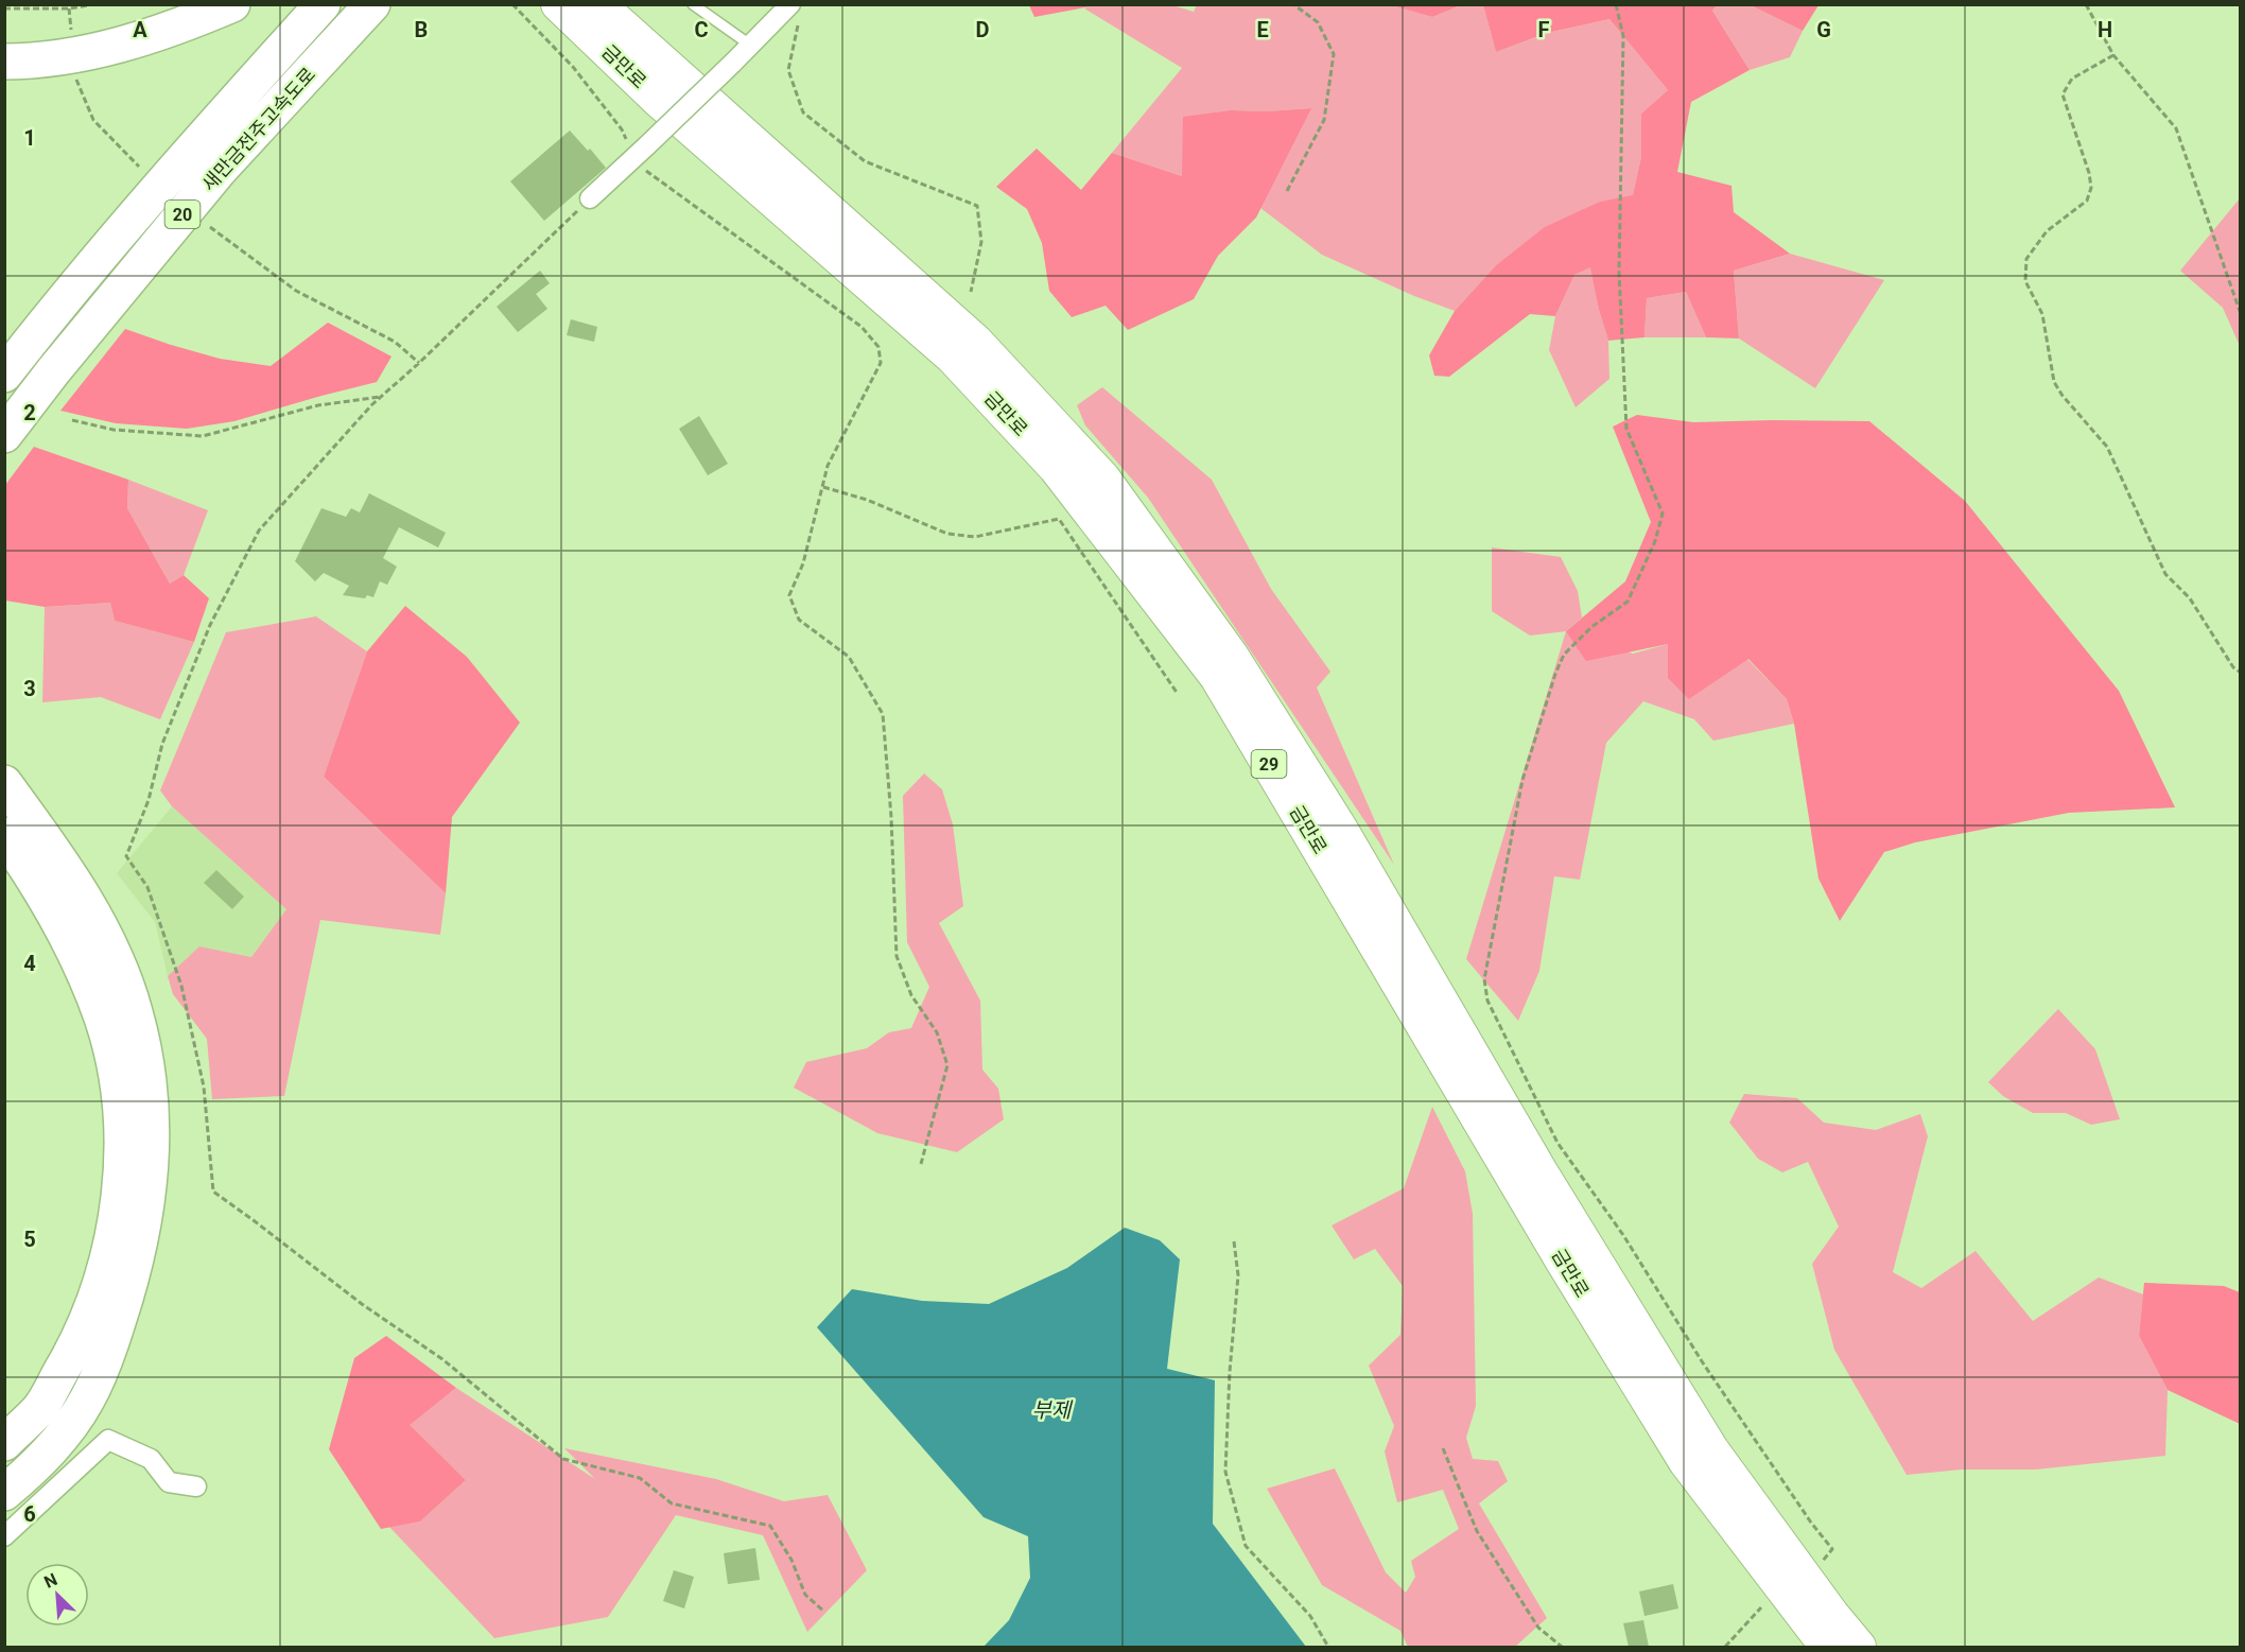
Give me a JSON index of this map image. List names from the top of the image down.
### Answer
{
  "streets": {
    "highway": [
      "금만로",
      "새만금전주고속도로",
      "20",
      "29"
    ]
  },
  "water": ["부제"],
  "north": "top left",
  "grid": {
    "columns": [
      "A",
      "B",
      "C",
      "D",
      "E",
      "F",
      "G",
      "H"
    ],
    "rows": [
      "1",
      "2",
      "3",
      "4",
      "5",
      "6"
    ]
  }
}
